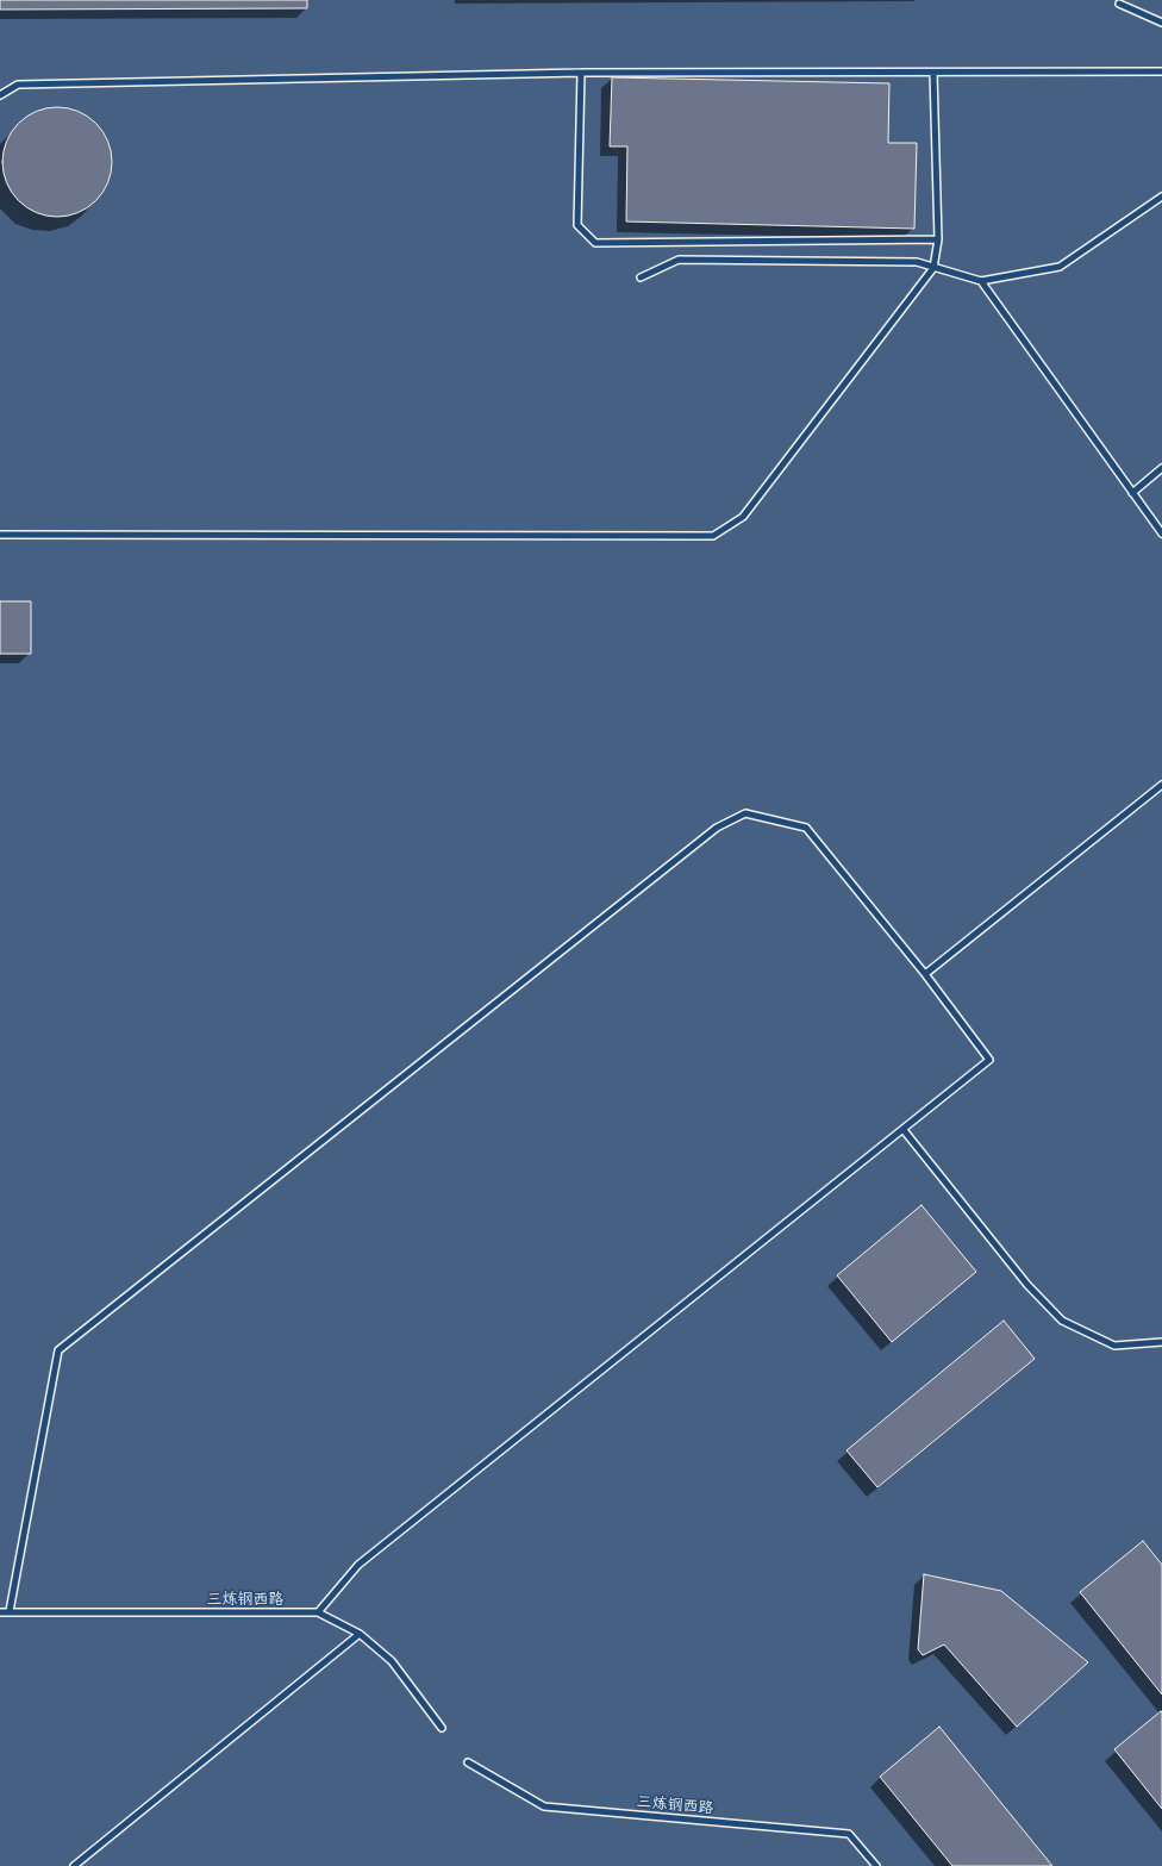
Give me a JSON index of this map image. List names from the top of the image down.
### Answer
{
  "streets": {
    "lane": ["三炼钢西路"]
  }
}
